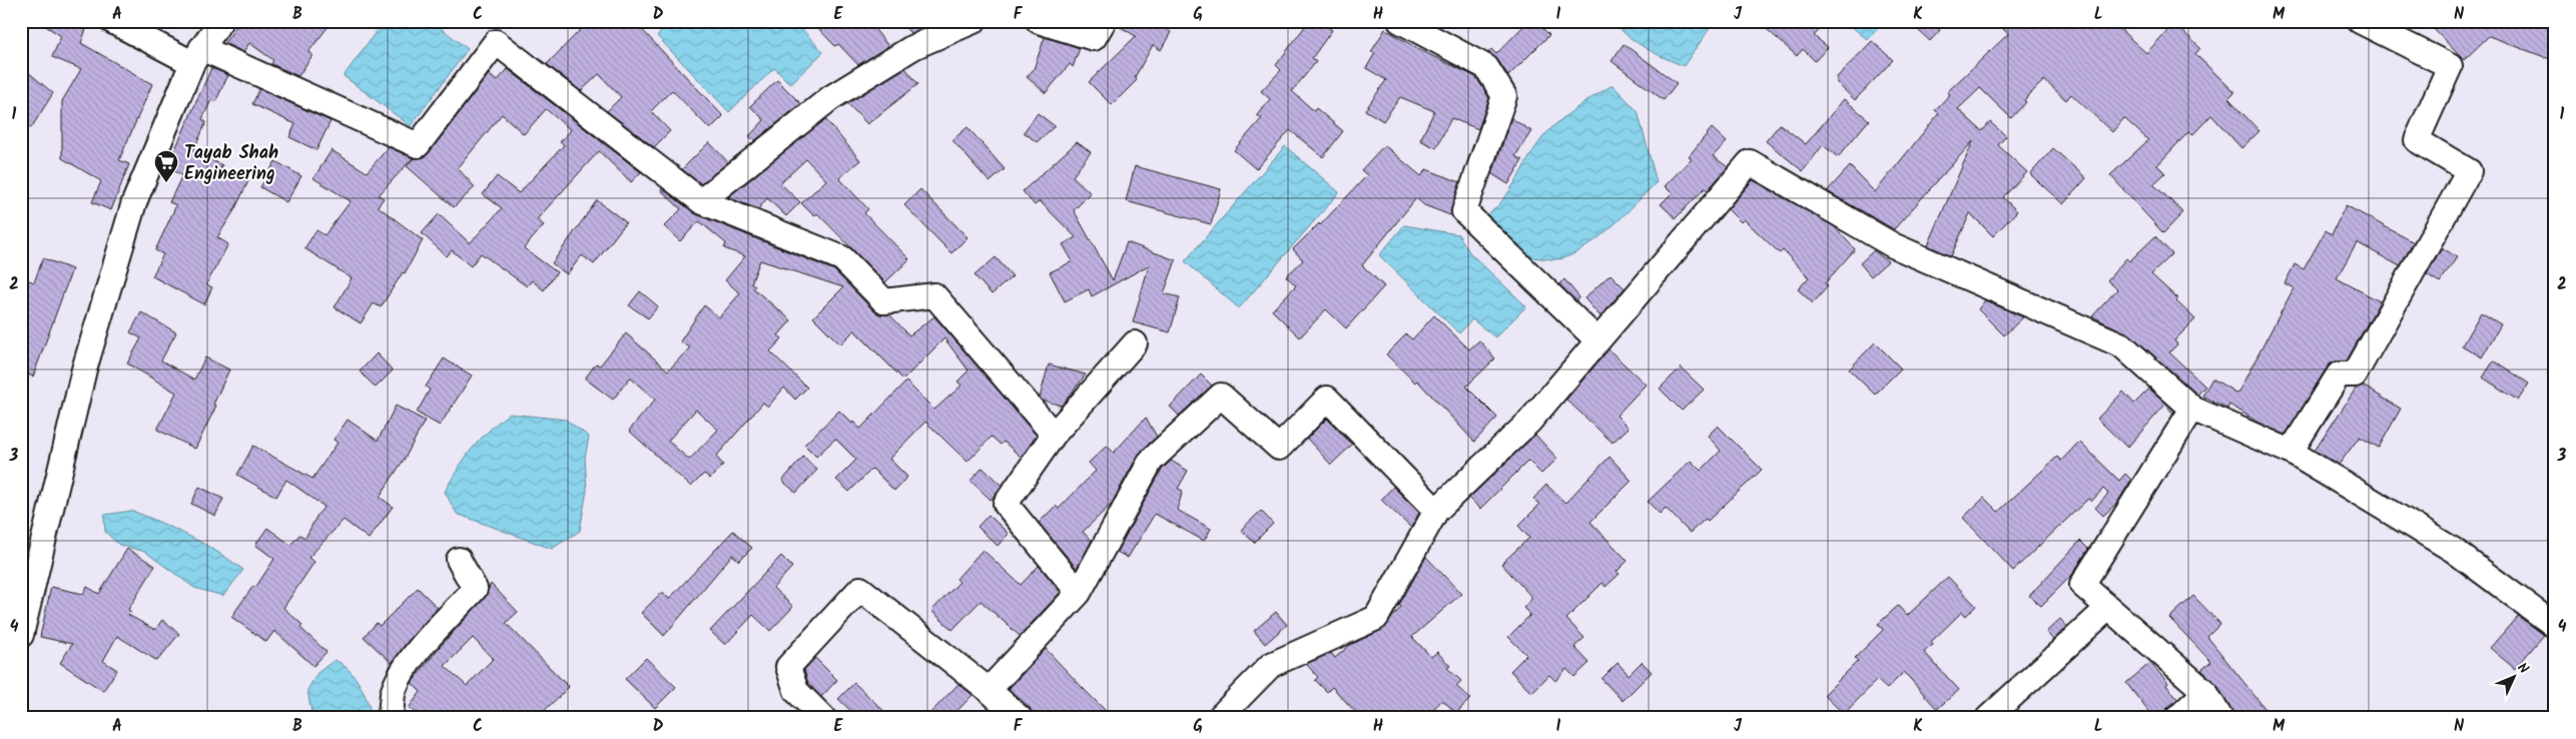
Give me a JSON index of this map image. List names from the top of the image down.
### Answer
{
  "places": {
    "supermarket": ["Tayab Shah Engineering"]
  },
  "north": "top right",
  "grid": {
    "columns": [
      "A",
      "B",
      "C",
      "D",
      "E",
      "F",
      "G",
      "H",
      "I",
      "J",
      "K",
      "L",
      "M",
      "N"
    ],
    "rows": [
      "1",
      "2",
      "3",
      "4"
    ]
  }
}
